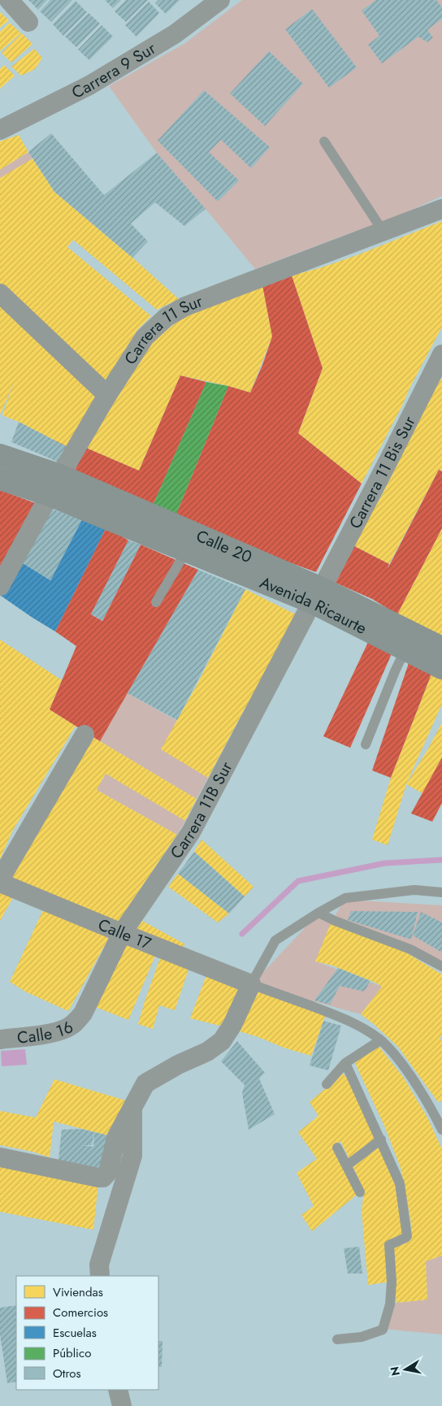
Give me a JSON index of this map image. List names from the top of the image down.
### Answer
{
  "streets": {
    "main road": ["Calle 20", "Avenida Ricaurte"],
    "street": [
      "Carrera 9 Sur",
      "Carrera 11 Sur",
      "Carrera 11 Bis Sur",
      "Carrera 11B Sur",
      "Calle 17",
      "Calle 16"
    ]
  },
  "crossings": [
    ["Carrera 11 Sur", "Calle 20"],
    ["Carrera 11 Sur", "Avenida Ricaurte"],
    ["Carrera 11 Bis Sur", "Calle 20"],
    ["Carrera 11 Bis Sur", "Avenida Ricaurte"],
    ["Carrera 11 Bis Sur", "Carrera 11B Sur"],
    ["Calle 20", "Avenida Ricaurte"],
    ["Calle 20", "Carrera 11B Sur"],
    ["Avenida Ricaurte", "Carrera 11B Sur"],
    ["Carrera 11B Sur", "Calle 17"],
    ["Carrera 11B Sur", "Calle 16"]
  ],
  "legend": [
    "Viviendas",
    "Comercios",
    "Escuelas",
    "Público",
    "Otros"
  ],
  "north": "left"
}
